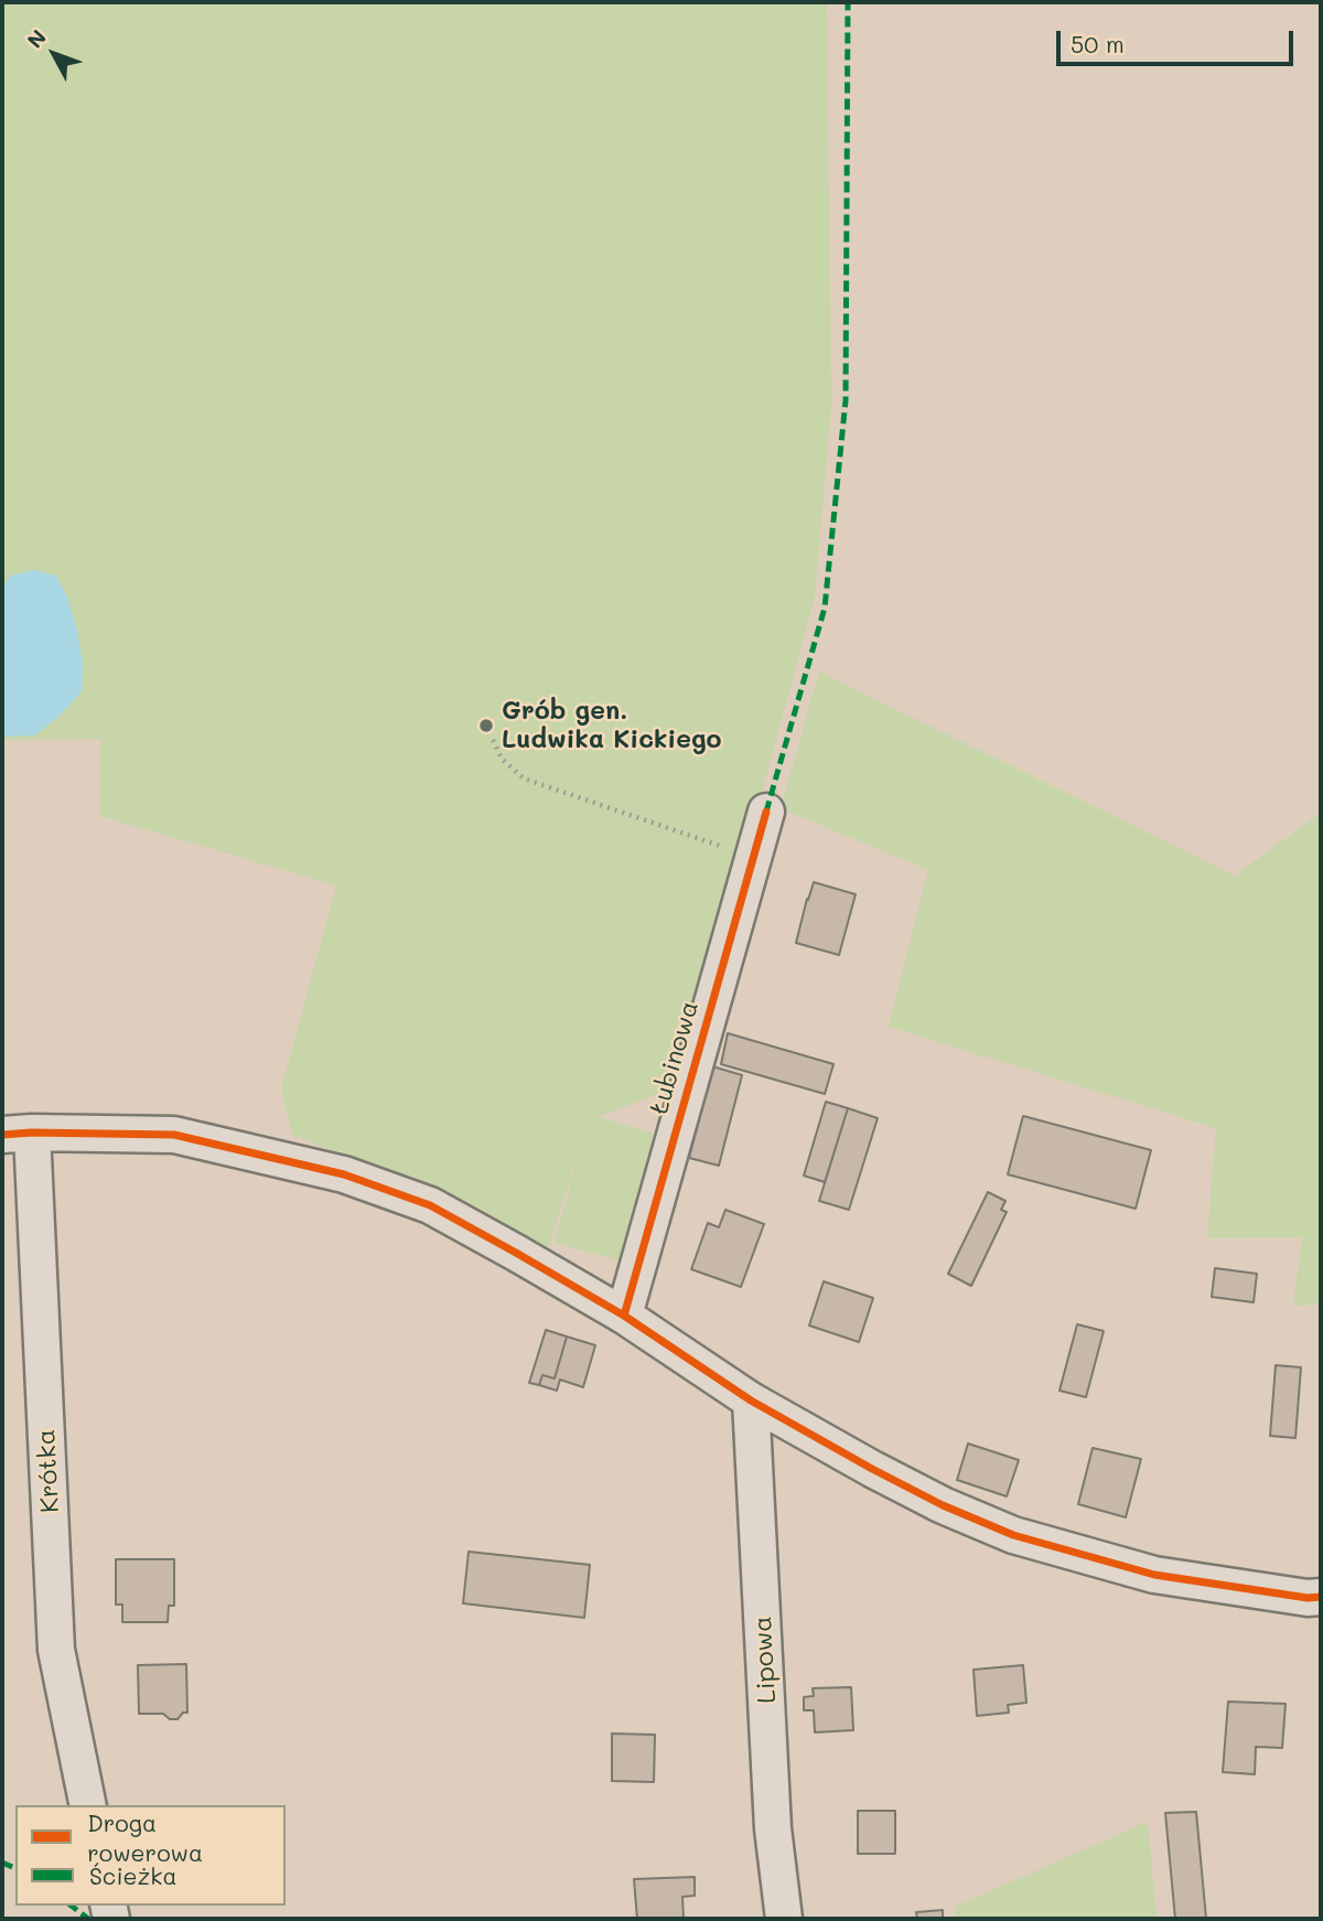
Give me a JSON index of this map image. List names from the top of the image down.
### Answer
{
  "streets": {
    "street": ["Łubinowa", "Krótka", "Lipowa"]
  },
  "places": ["Grób gen. Ludwika Kickiego"],
  "legend": ["Droga rowerowa", "Ścieżka"],
  "scale_bar": "50 m",
  "north": "top left"
}
